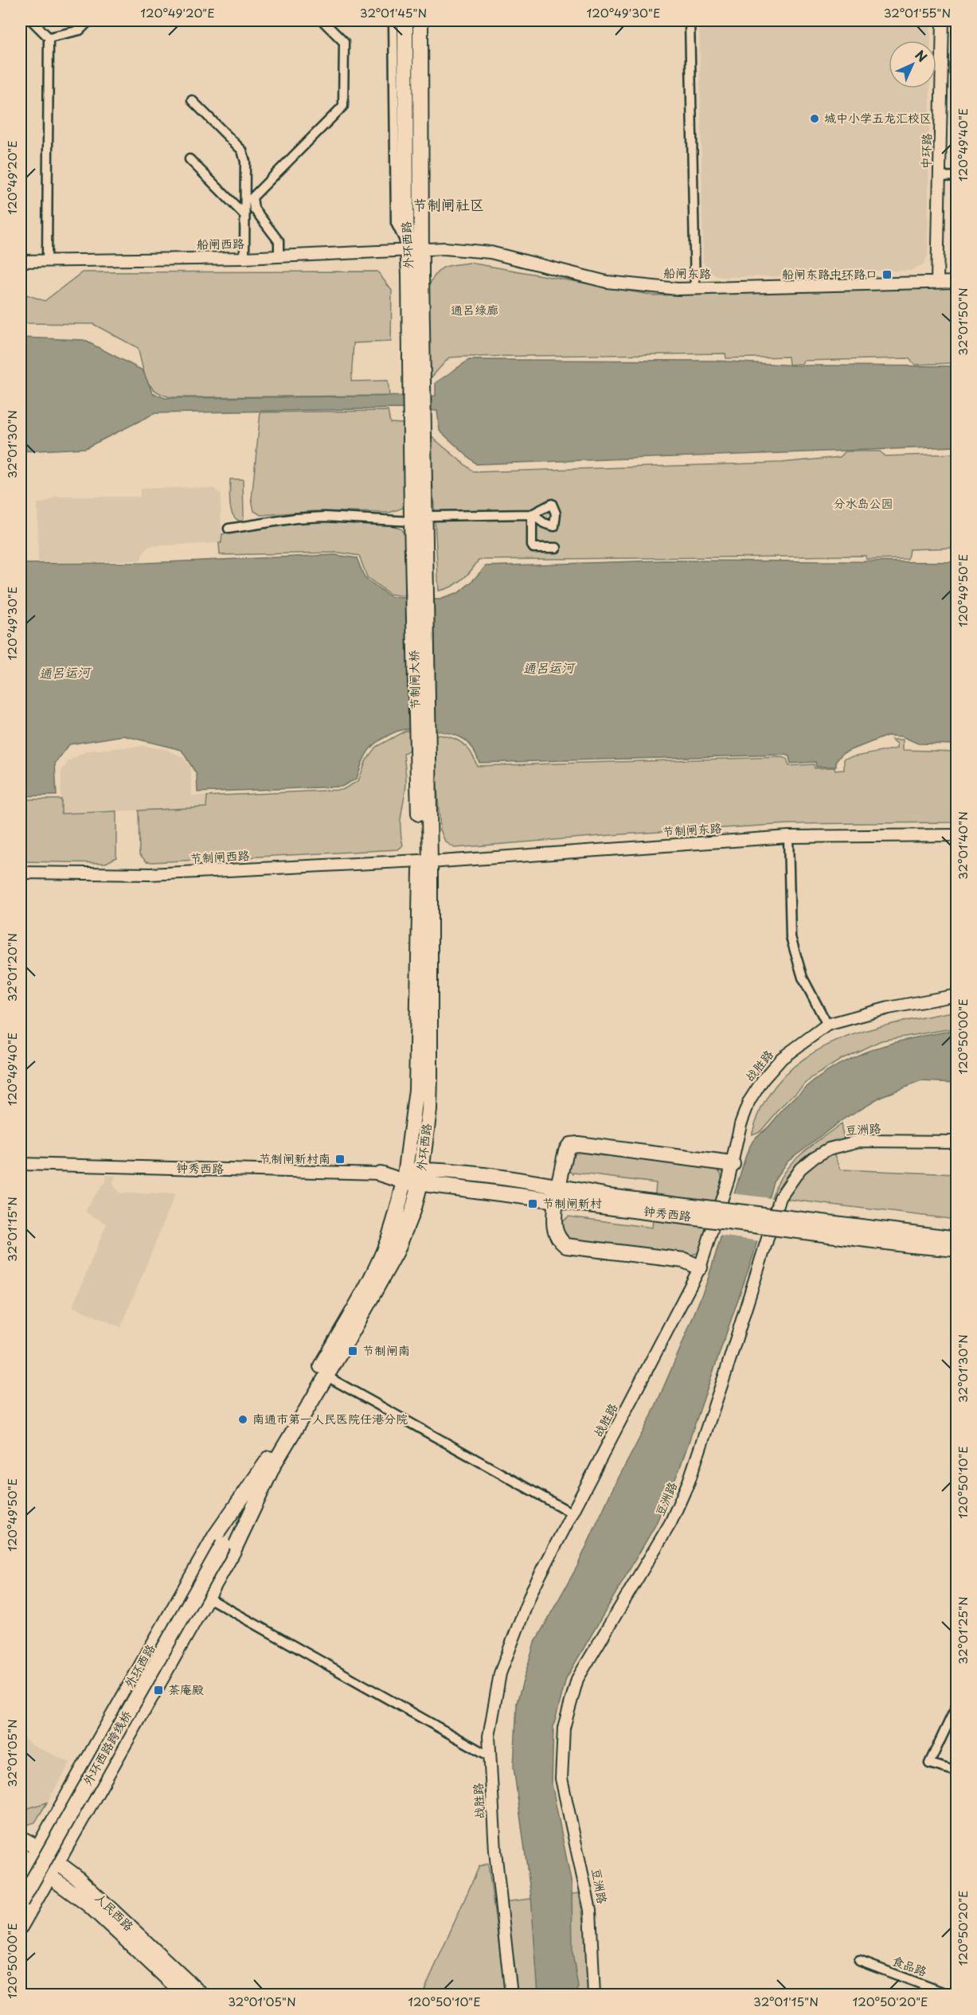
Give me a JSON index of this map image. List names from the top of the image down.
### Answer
{
  "streets": {
    "main road": [
      "外环西路",
      "节制闸大桥",
      "钟秀西路",
      "外环西路跨线桥",
      "人民西路"
    ],
    "street": [
      "中环路",
      "船闸西路",
      "船闸东路",
      "节制闸东路",
      "节制闸西路",
      "战胜路",
      "豆洲路",
      "食品路"
    ]
  },
  "crossings": [
    ["中环路", "船闸东路"],
    ["船闸西路", "外环西路"],
    ["船闸西路", "船闸东路"],
    ["外环西路", "船闸东路"],
    ["外环西路", "节制闸大桥"],
    ["外环西路", "节制闸东路"],
    ["外环西路", "节制闸西路"],
    ["外环西路", "钟秀西路"],
    ["外环西路", "外环西路跨线桥"],
    ["外环西路", "人民西路"],
    ["节制闸东路", "节制闸西路"]
  ],
  "districts": ["节制闸社区"],
  "water": ["通吕运河"],
  "parks": ["通吕绿廊", "分水岛公园"],
  "places": {
    "other": ["城中小学五龙汇校区", "南通市第一人民医院任港分院"],
    "transit": [
      "船闸东路中环路口",
      "节制闸新村南",
      "节制闸新村",
      "节制闸南",
      "茶庵殿"
    ]
  },
  "north": "top right",
  "coordinates": [
    "120°49'20\"E",
    "32°01'45\"N",
    "120°49'30\"E",
    "32°01'55\"N",
    "120°49'40\"E",
    "32°01'50\"N",
    "32°01'30\"N",
    "120°49'50\"E",
    "32°01'40\"N",
    "32°01'20\"N",
    "120°50'00\"E",
    "32°01'15\"N",
    "120°50'10\"E",
    "32°01'25\"N",
    "32°01'05\"N",
    "120°50'20\"E"
  ]
}
